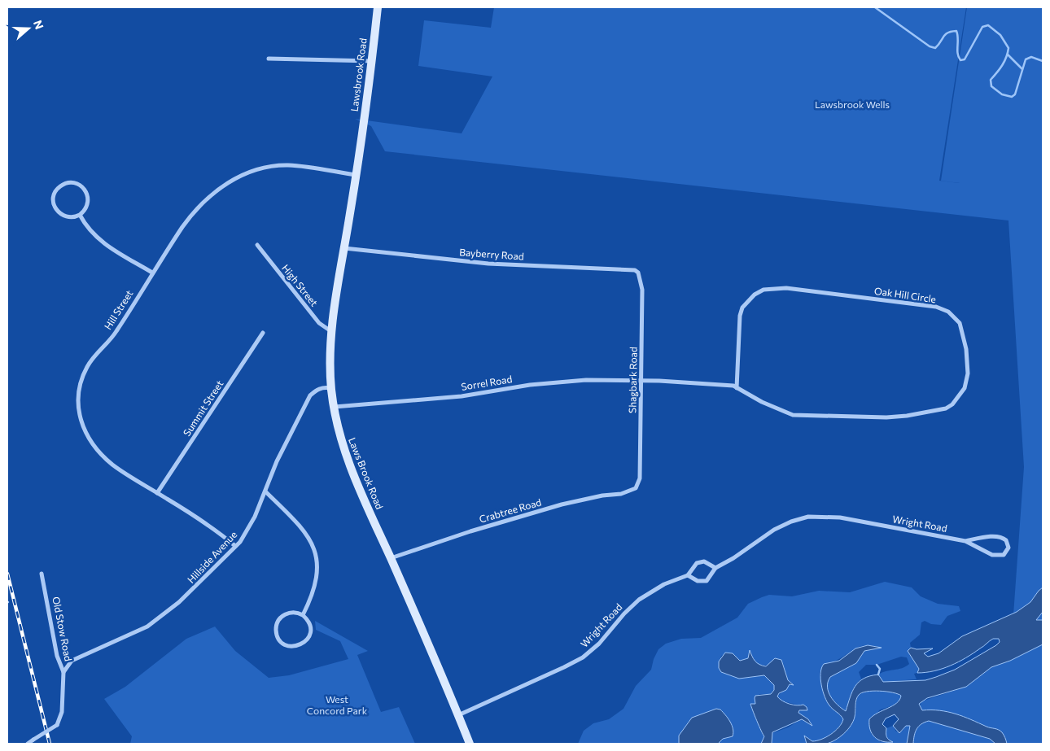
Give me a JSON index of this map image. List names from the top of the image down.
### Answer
{
  "streets": {
    "street": [
      "Lawsbrook Road",
      "Bayberry Road",
      "High Street",
      "Oak Hill Circle",
      "Hill Street",
      "Shagbark Road",
      "Sorrel Road",
      "Summit Street",
      "Laws Brook Road",
      "Crabtree Road",
      "Wright Road",
      "Hillside Avenue",
      "Old Stow Road"
    ]
  },
  "crossings": [
    ["Lawsbrook Road", "Laws Brook Road"],
    ["Bayberry Road", "Shagbark Road"],
    ["Bayberry Road", "Laws Brook Road"],
    ["High Street", "Laws Brook Road"],
    ["Oak Hill Circle", "Shagbark Road"],
    ["Oak Hill Circle", "Sorrel Road"],
    ["Hill Street", "Summit Street"],
    ["Hill Street", "Laws Brook Road"],
    ["Hill Street", "Hillside Avenue"],
    ["Shagbark Road", "Sorrel Road"],
    ["Shagbark Road", "Crabtree Road"],
    ["Sorrel Road", "Laws Brook Road"],
    ["Laws Brook Road", "Crabtree Road"],
    ["Laws Brook Road", "Wright Road"],
    ["Laws Brook Road", "Hillside Avenue"],
    ["Hillside Avenue", "Old Stow Road"]
  ],
  "parks": ["Lawsbrook Wells", "West Concord Park"],
  "north": "right"
}
